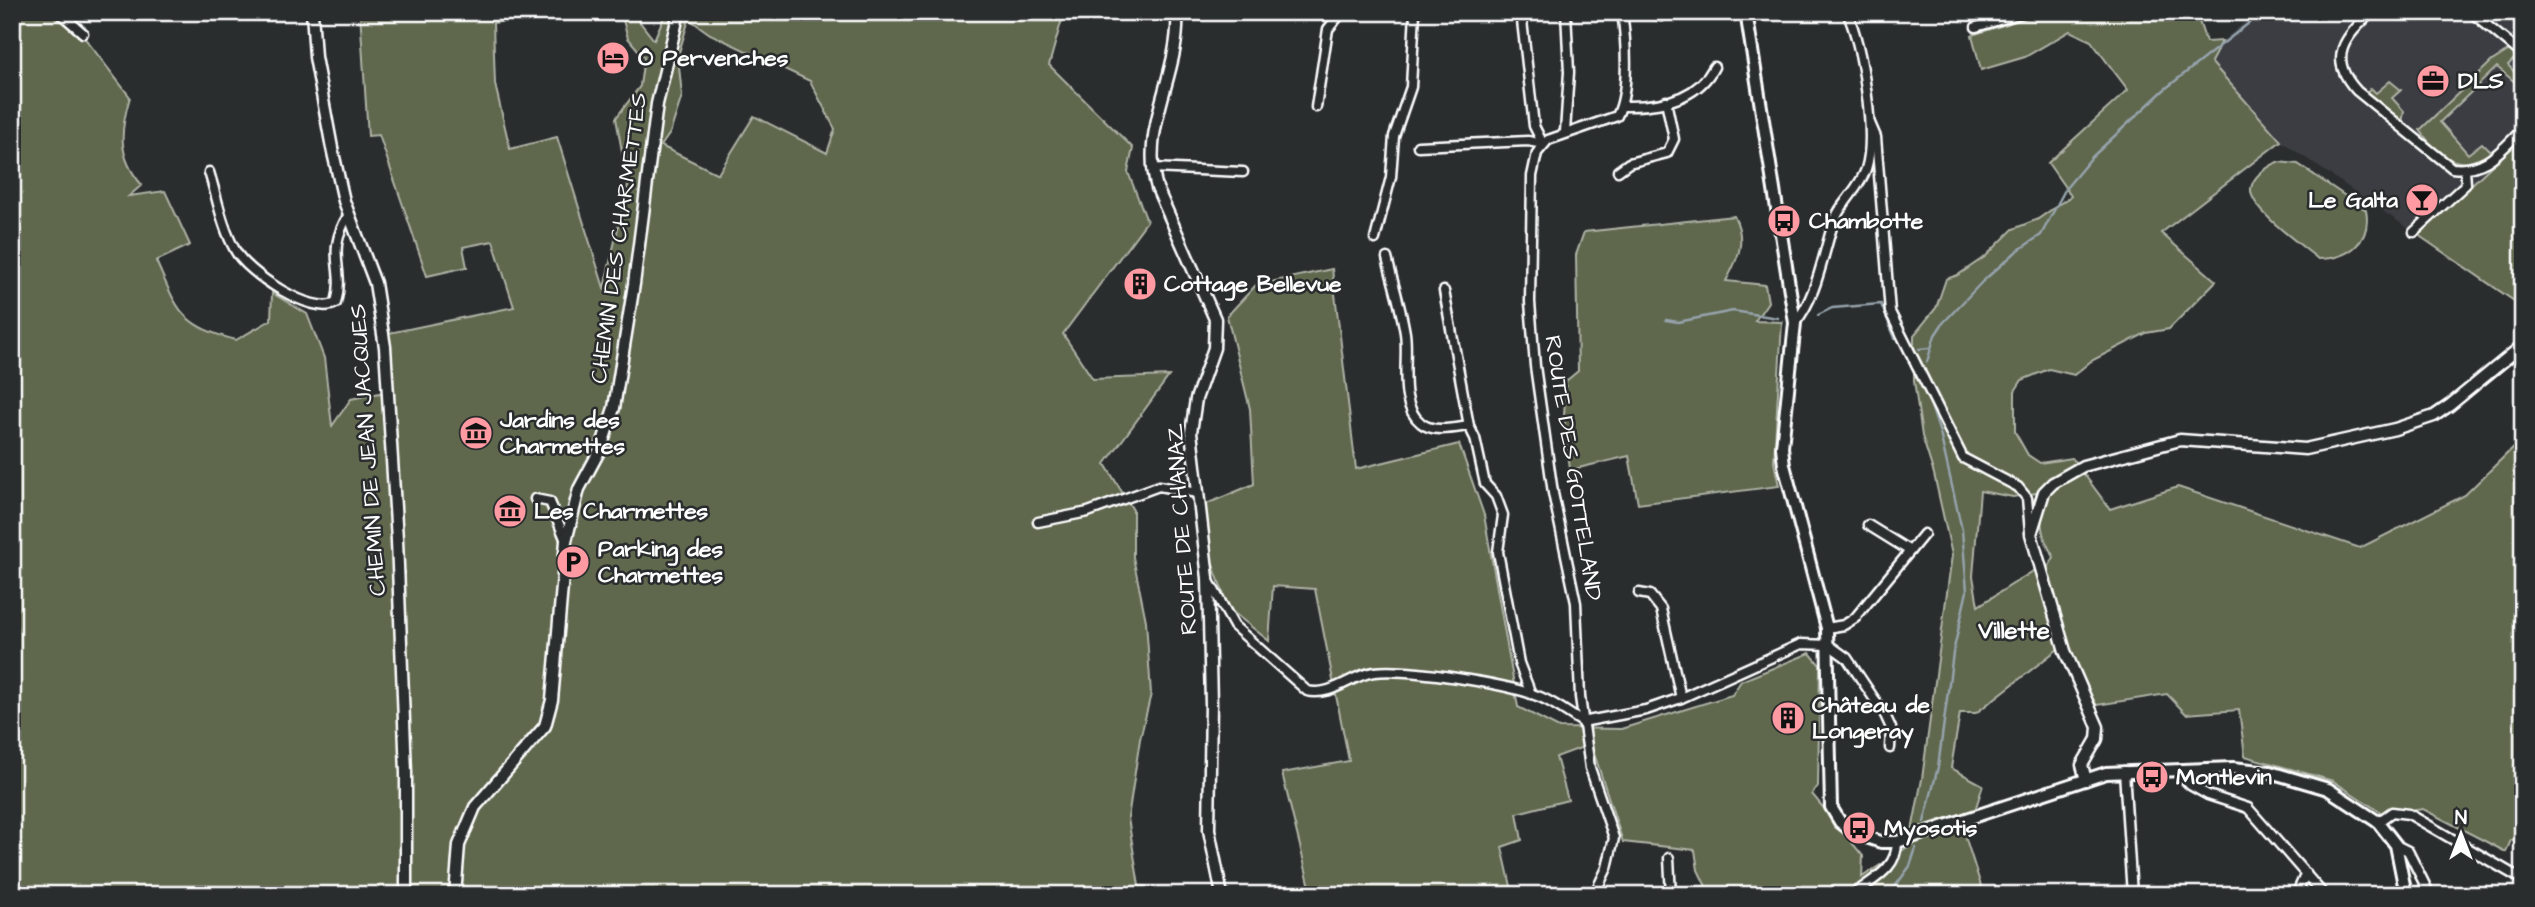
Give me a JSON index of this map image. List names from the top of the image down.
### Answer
{
  "streets": {
    "street": [
      "CHEMIN DES CHARMETTES",
      "CHEMIN DE JEAN JACQUES",
      "ROUTE DES GOTTELAND",
      "ROUTE DE CHANAZ"
    ]
  },
  "districts": ["Villette"],
  "places": {
    "hotel": ["Ô Pervenches"],
    "office": ["DLS"],
    "bar": ["Le Galta"],
    "bus stop": ["Chambotte", "Montlevin", "Myosotis"],
    "building": ["Cottage Bellevue", "Château de Longeray"],
    "museum": ["Jardins des Charmettes", "Les Charmettes"],
    "parking": ["Parking des Charmettes"]
  },
  "north": "top"
}
